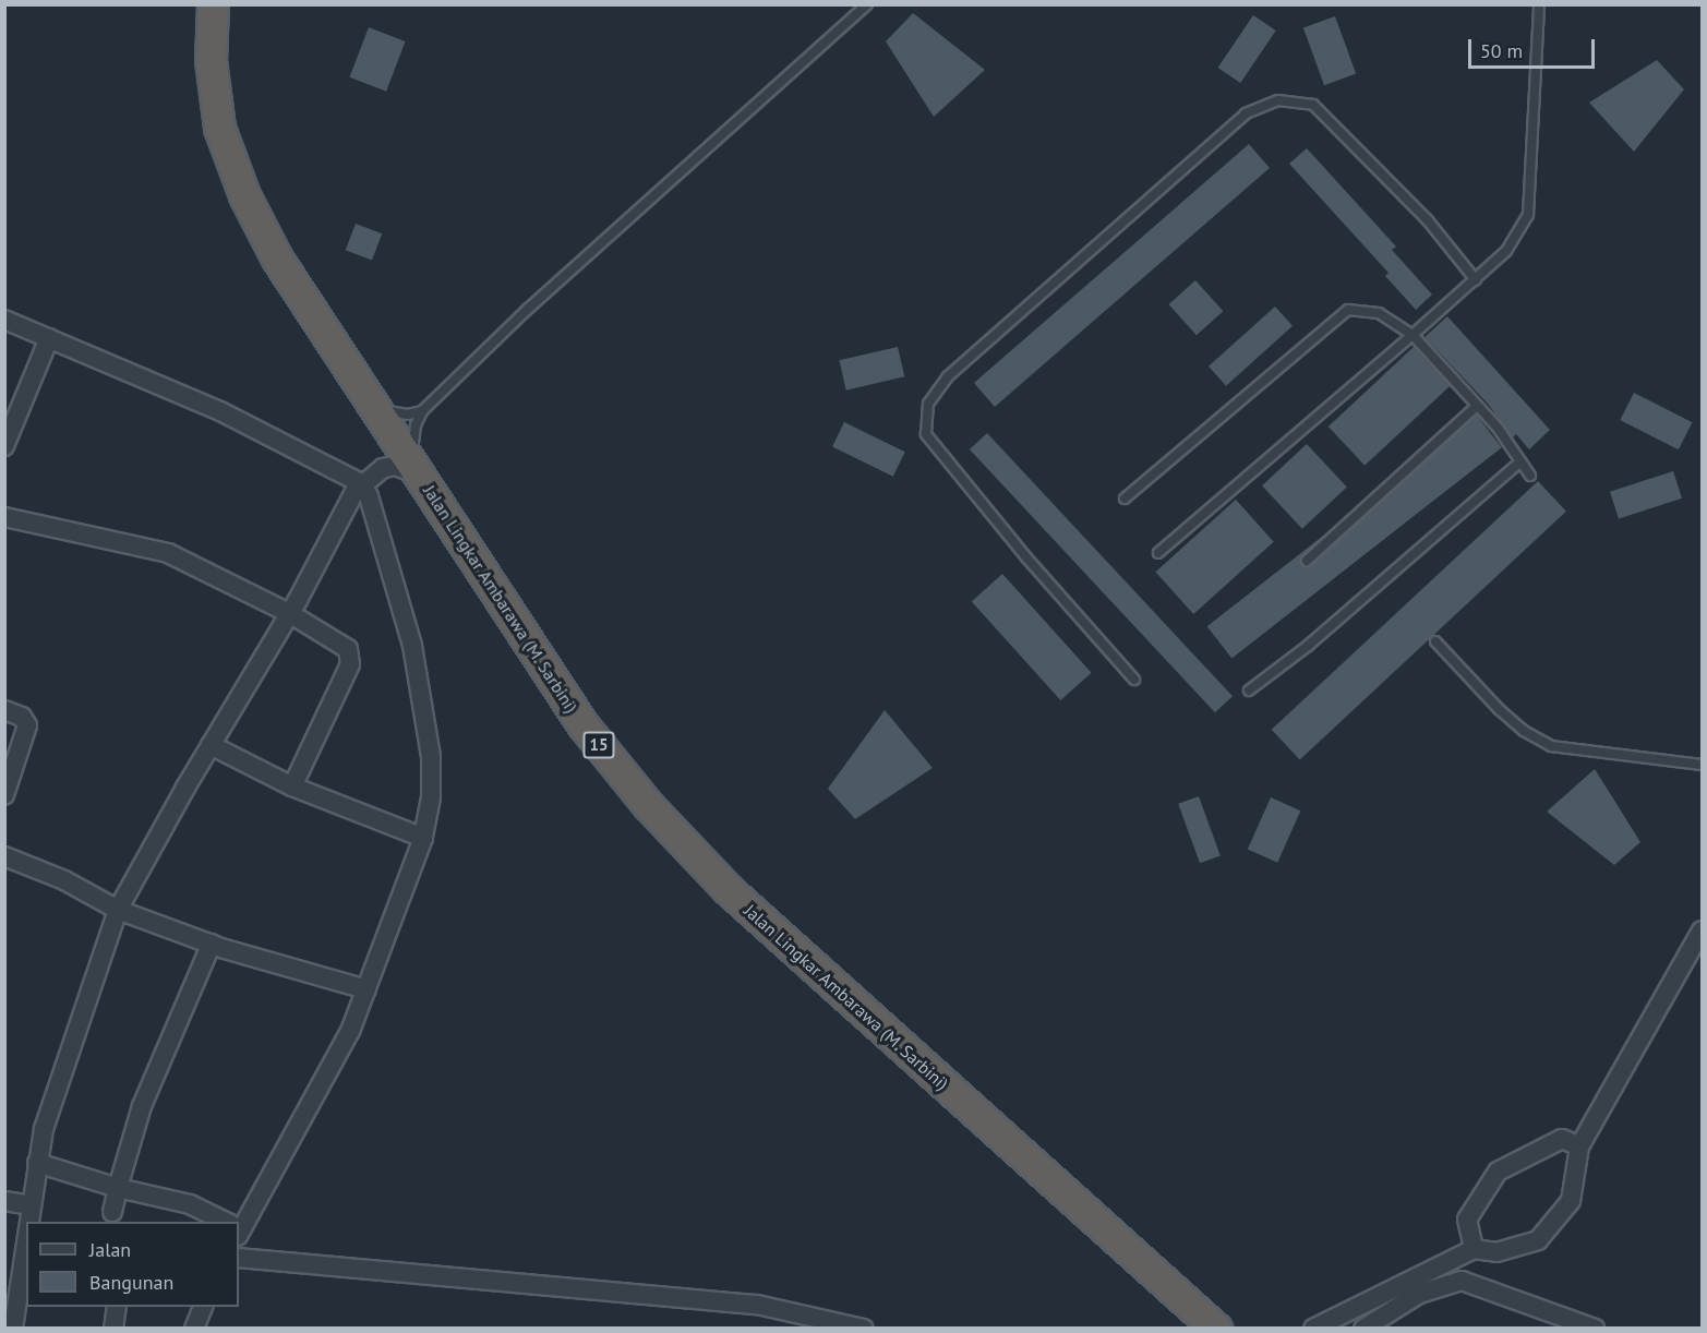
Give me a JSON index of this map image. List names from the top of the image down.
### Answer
{
  "streets": {
    "highway": ["Jalan Lingkar Ambarawa (M. Sarbini)", "15"]
  },
  "legend": ["Jalan", "Bangunan"],
  "scale_bar": "50 m"
}
